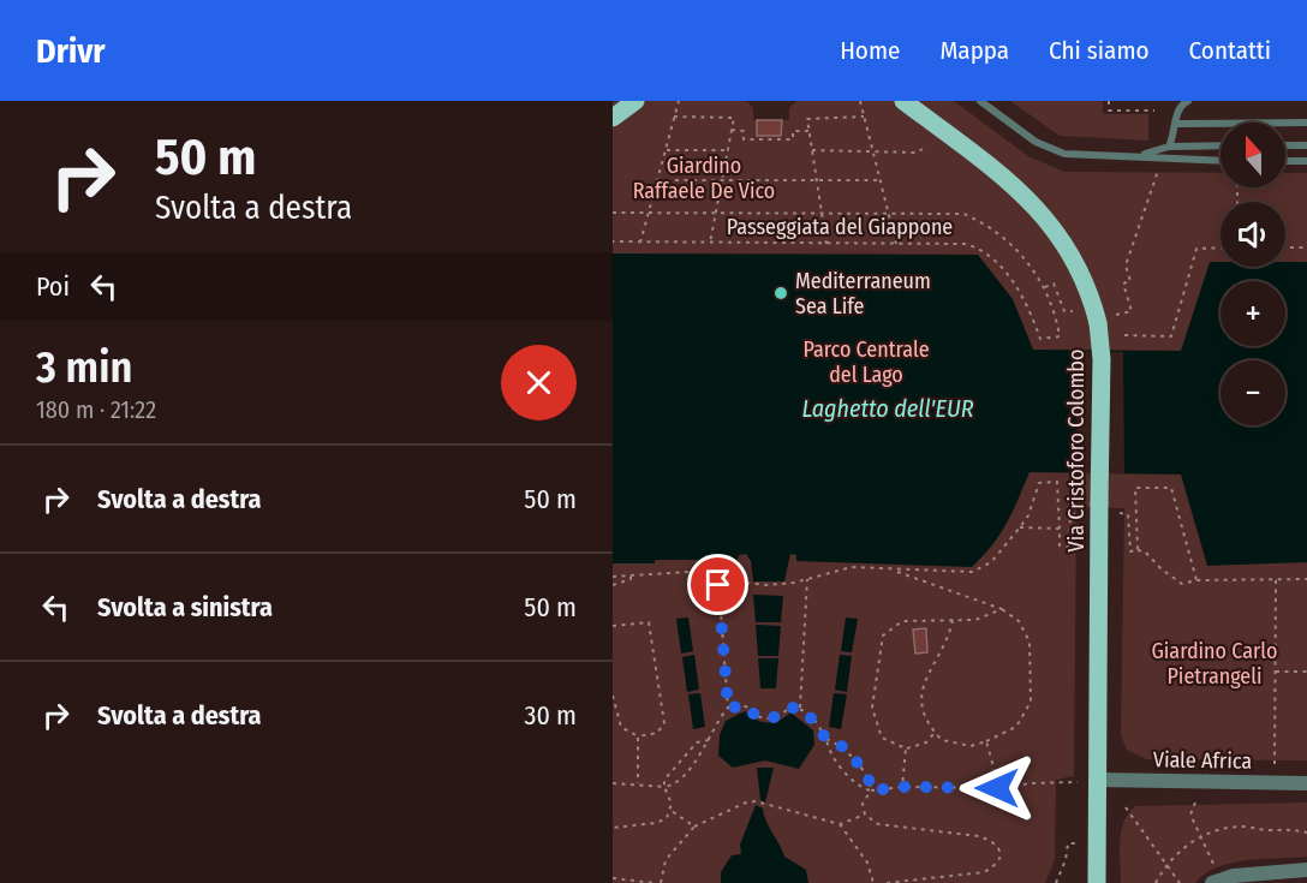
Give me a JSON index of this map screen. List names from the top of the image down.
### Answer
{
  "streets": {
    "main road": ["Via Cristoforo Colombo"],
    "street": ["Viale Africa"],
    "path": ["Passeggiata del Giappone"]
  },
  "crossings": [
    ["Via Cristoforo Colombo", "Viale Africa"]
  ],
  "water": ["Laghetto dell'EUR"],
  "parks": ["Giardino Raffaele De Vico", "Parco Centrale del Lago", "Giardino Carlo Pietrangeli"],
  "places": ["Mediterraneum Sea Life"],
  "north": "top",
  "page": {
    "header": "Drivr",
    "nav": [
      "Home",
      "Mappa",
      "Chi siamo",
      "Contatti"
    ],
    "turn": ["50 m", "Svolta a destra"],
    "map_buttons": ["+", "−"],
    "then": "Poi",
    "heading": ["3 min", "180 m · 21:22"],
    "list": [
      {
        "name": "Svolta a destra",
        "value": "50 m"
      },
      {
        "name": "Svolta a sinistra",
        "value": "50 m"
      },
      {
        "name": "Svolta a destra",
        "value": "30 m"
      }
    ]
  }
}
